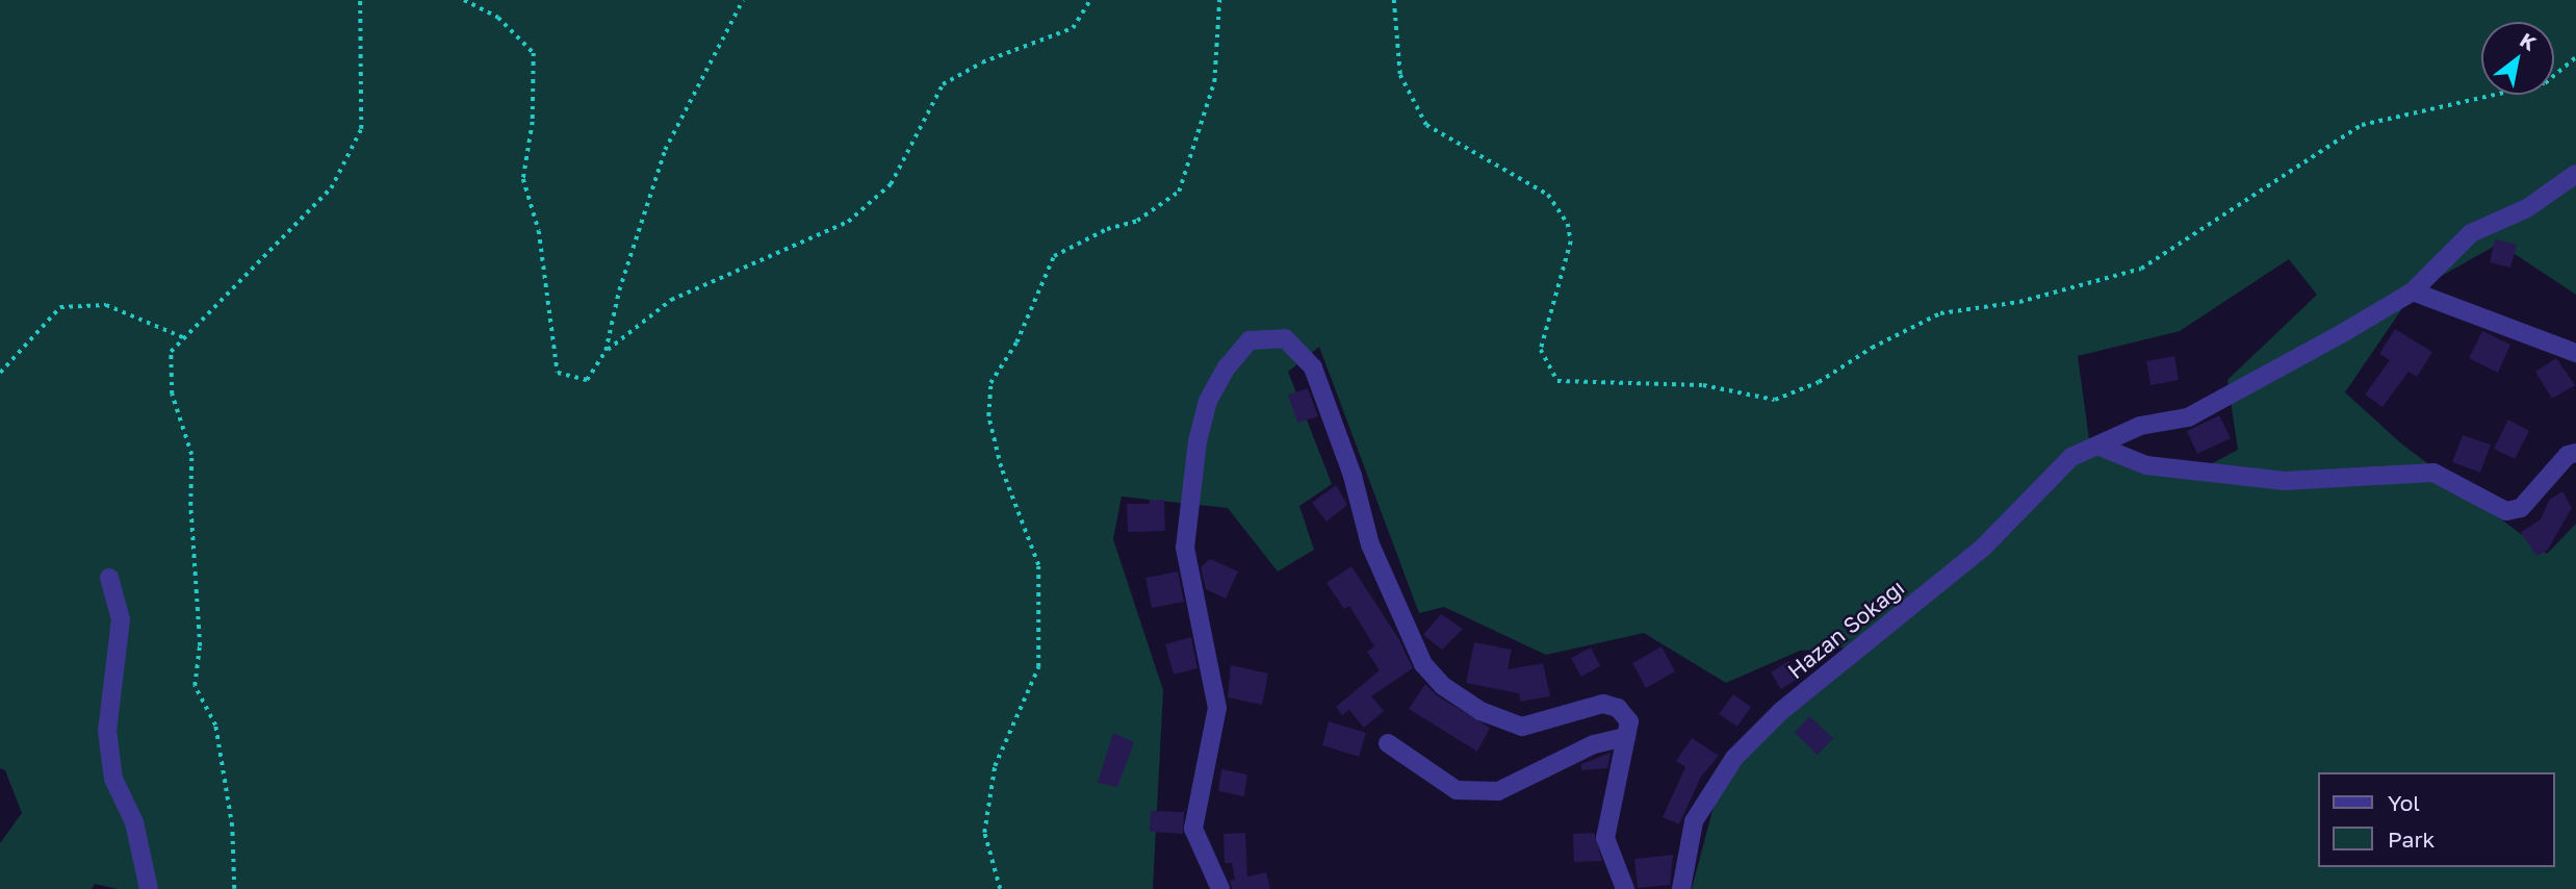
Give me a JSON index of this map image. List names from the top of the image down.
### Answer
{
  "streets": {
    "street": ["Hazan Sokağı"]
  },
  "legend": ["Yol", "Park"],
  "north": "top right"
}
